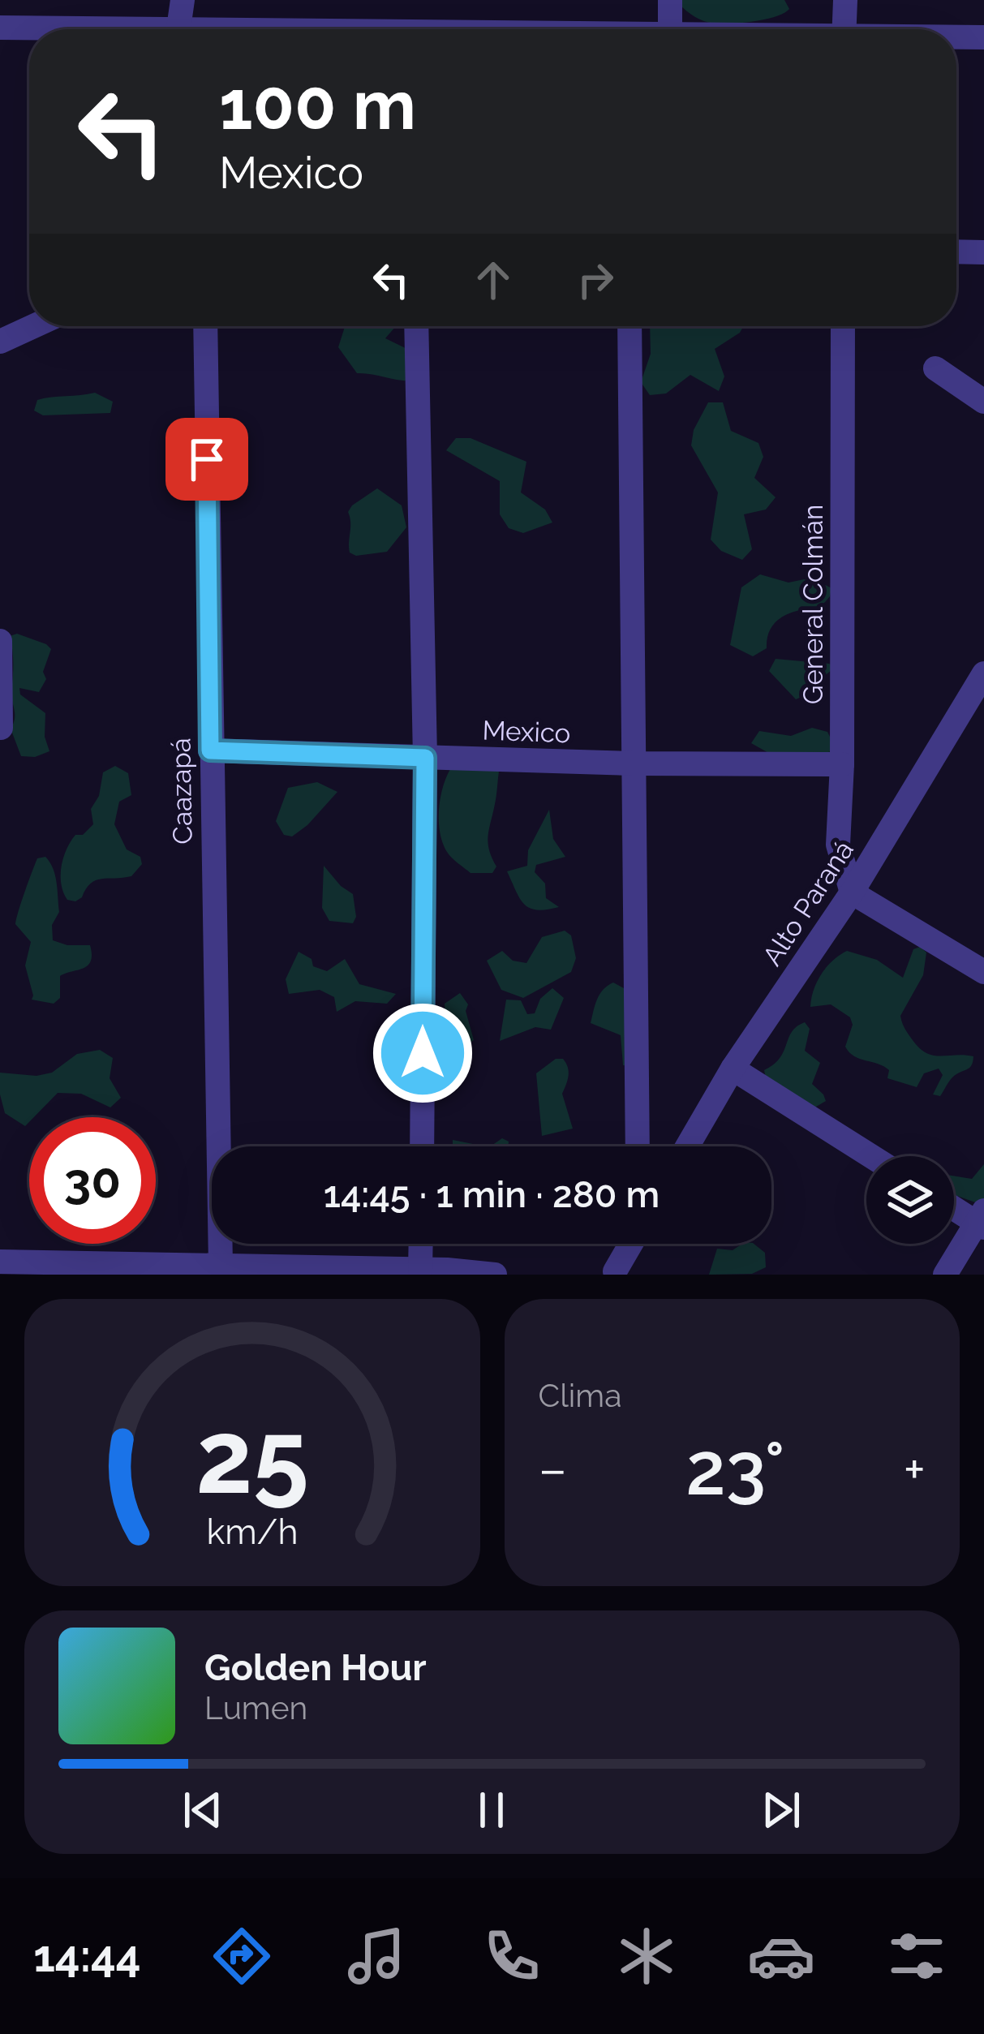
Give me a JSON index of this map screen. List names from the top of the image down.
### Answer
{
  "streets": {
    "street": [
      "General Colmán",
      "Mexico",
      "Caazapá",
      "Alto Paraná"
    ]
  },
  "crossings": [
    ["General Colmán", "Mexico"],
    ["General Colmán", "Alto Paraná"],
    ["Mexico", "Caazapá"]
  ],
  "page": {
    "turn": ["100 m", "Mexico"],
    "limit": "30",
    "trip": "14:45 · 1 min · 280 m",
    "tile": "Clima",
    "heat": ["−", "23°", "+"],
    "song": ["Golden Hour", "Lumen"],
    "tabs": "14:44",
    "gauge": ["25", "km/h"]
  }
}
